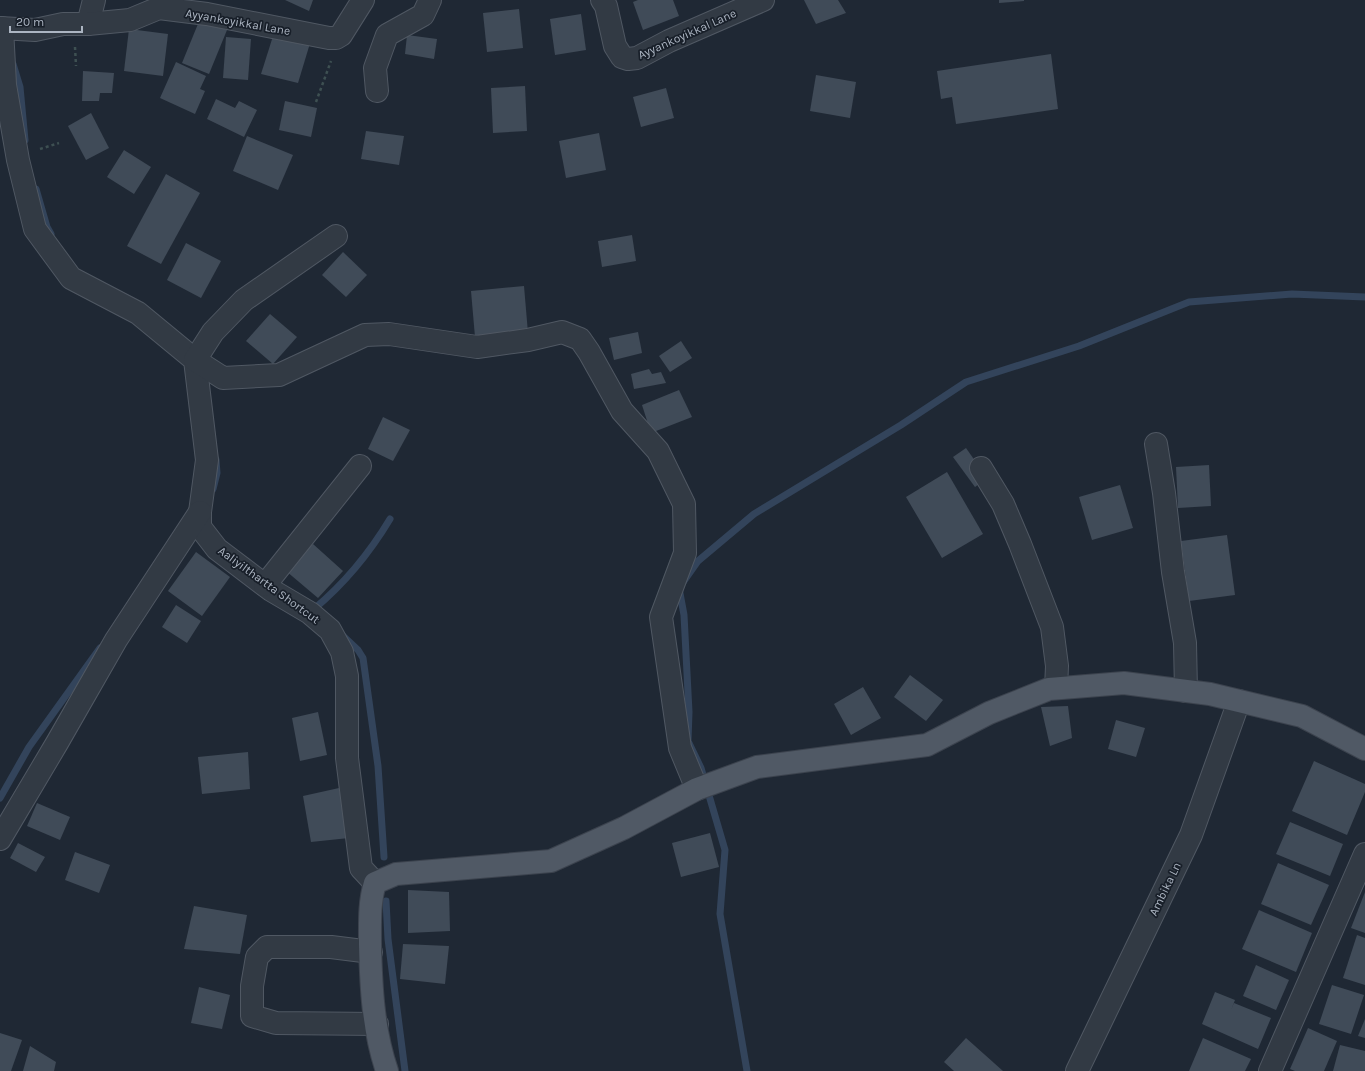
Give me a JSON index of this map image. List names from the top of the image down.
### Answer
{
  "streets": {
    "street": ["Ayyankoyikkal Lane", "Aaliyilthartta Shortcut", "Ambika Ln"]
  },
  "scale_bar": "20 m"
}
